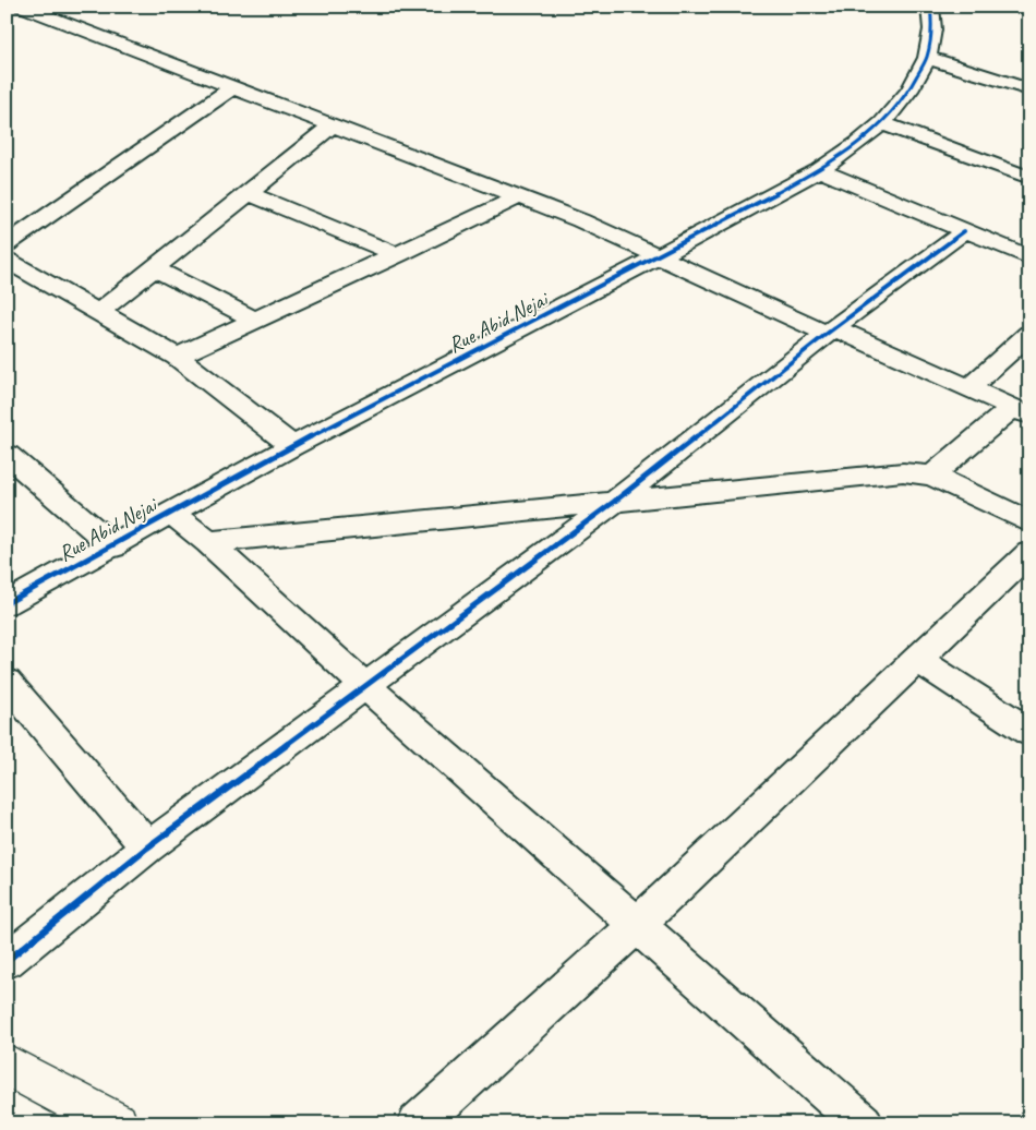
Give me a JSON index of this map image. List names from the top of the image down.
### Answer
{
  "streets": {
    "street": ["Rue Abid Nejai"]
  }
}
